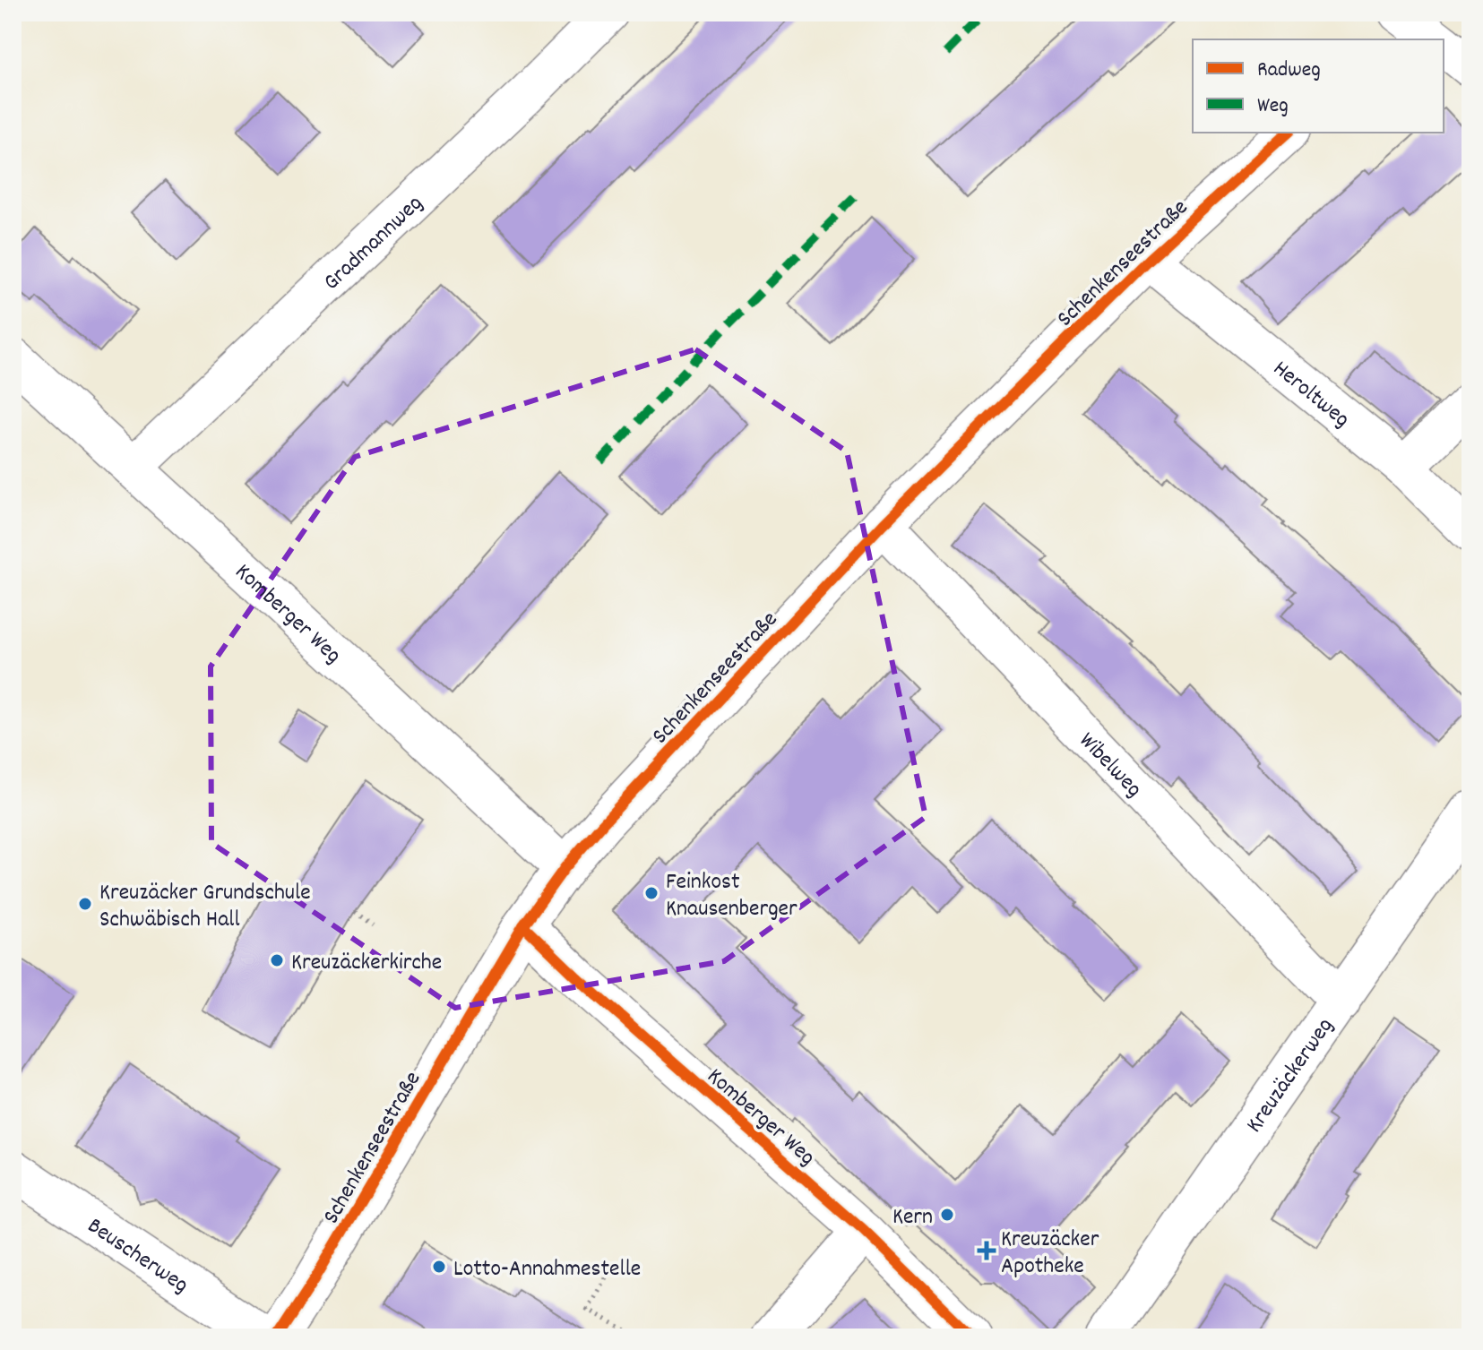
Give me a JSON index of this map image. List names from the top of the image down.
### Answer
{
  "streets": {
    "street": [
      "Gradmannweg",
      "Schenkenseestraße",
      "Heroltweg",
      "Komberger Weg",
      "Wibelweg",
      "Kreuzäckerweg",
      "Beuscherweg"
    ]
  },
  "crossings": [
    ["Gradmannweg", "Komberger Weg"],
    ["Schenkenseestraße", "Heroltweg"],
    ["Schenkenseestraße", "Komberger Weg"],
    ["Schenkenseestraße", "Wibelweg"],
    ["Wibelweg", "Kreuzäckerweg"]
  ],
  "places": {
    "other": [
      "Feinkost Knausenberger",
      "Kreuzäcker Grundschule Schwäbisch Hall",
      "Kreuzäckerkirche",
      "Kern",
      "Lotto-Annahmestelle"
    ],
    "health": ["Kreuzäcker Apotheke"]
  },
  "legend": ["Radweg", "Weg"]
}
